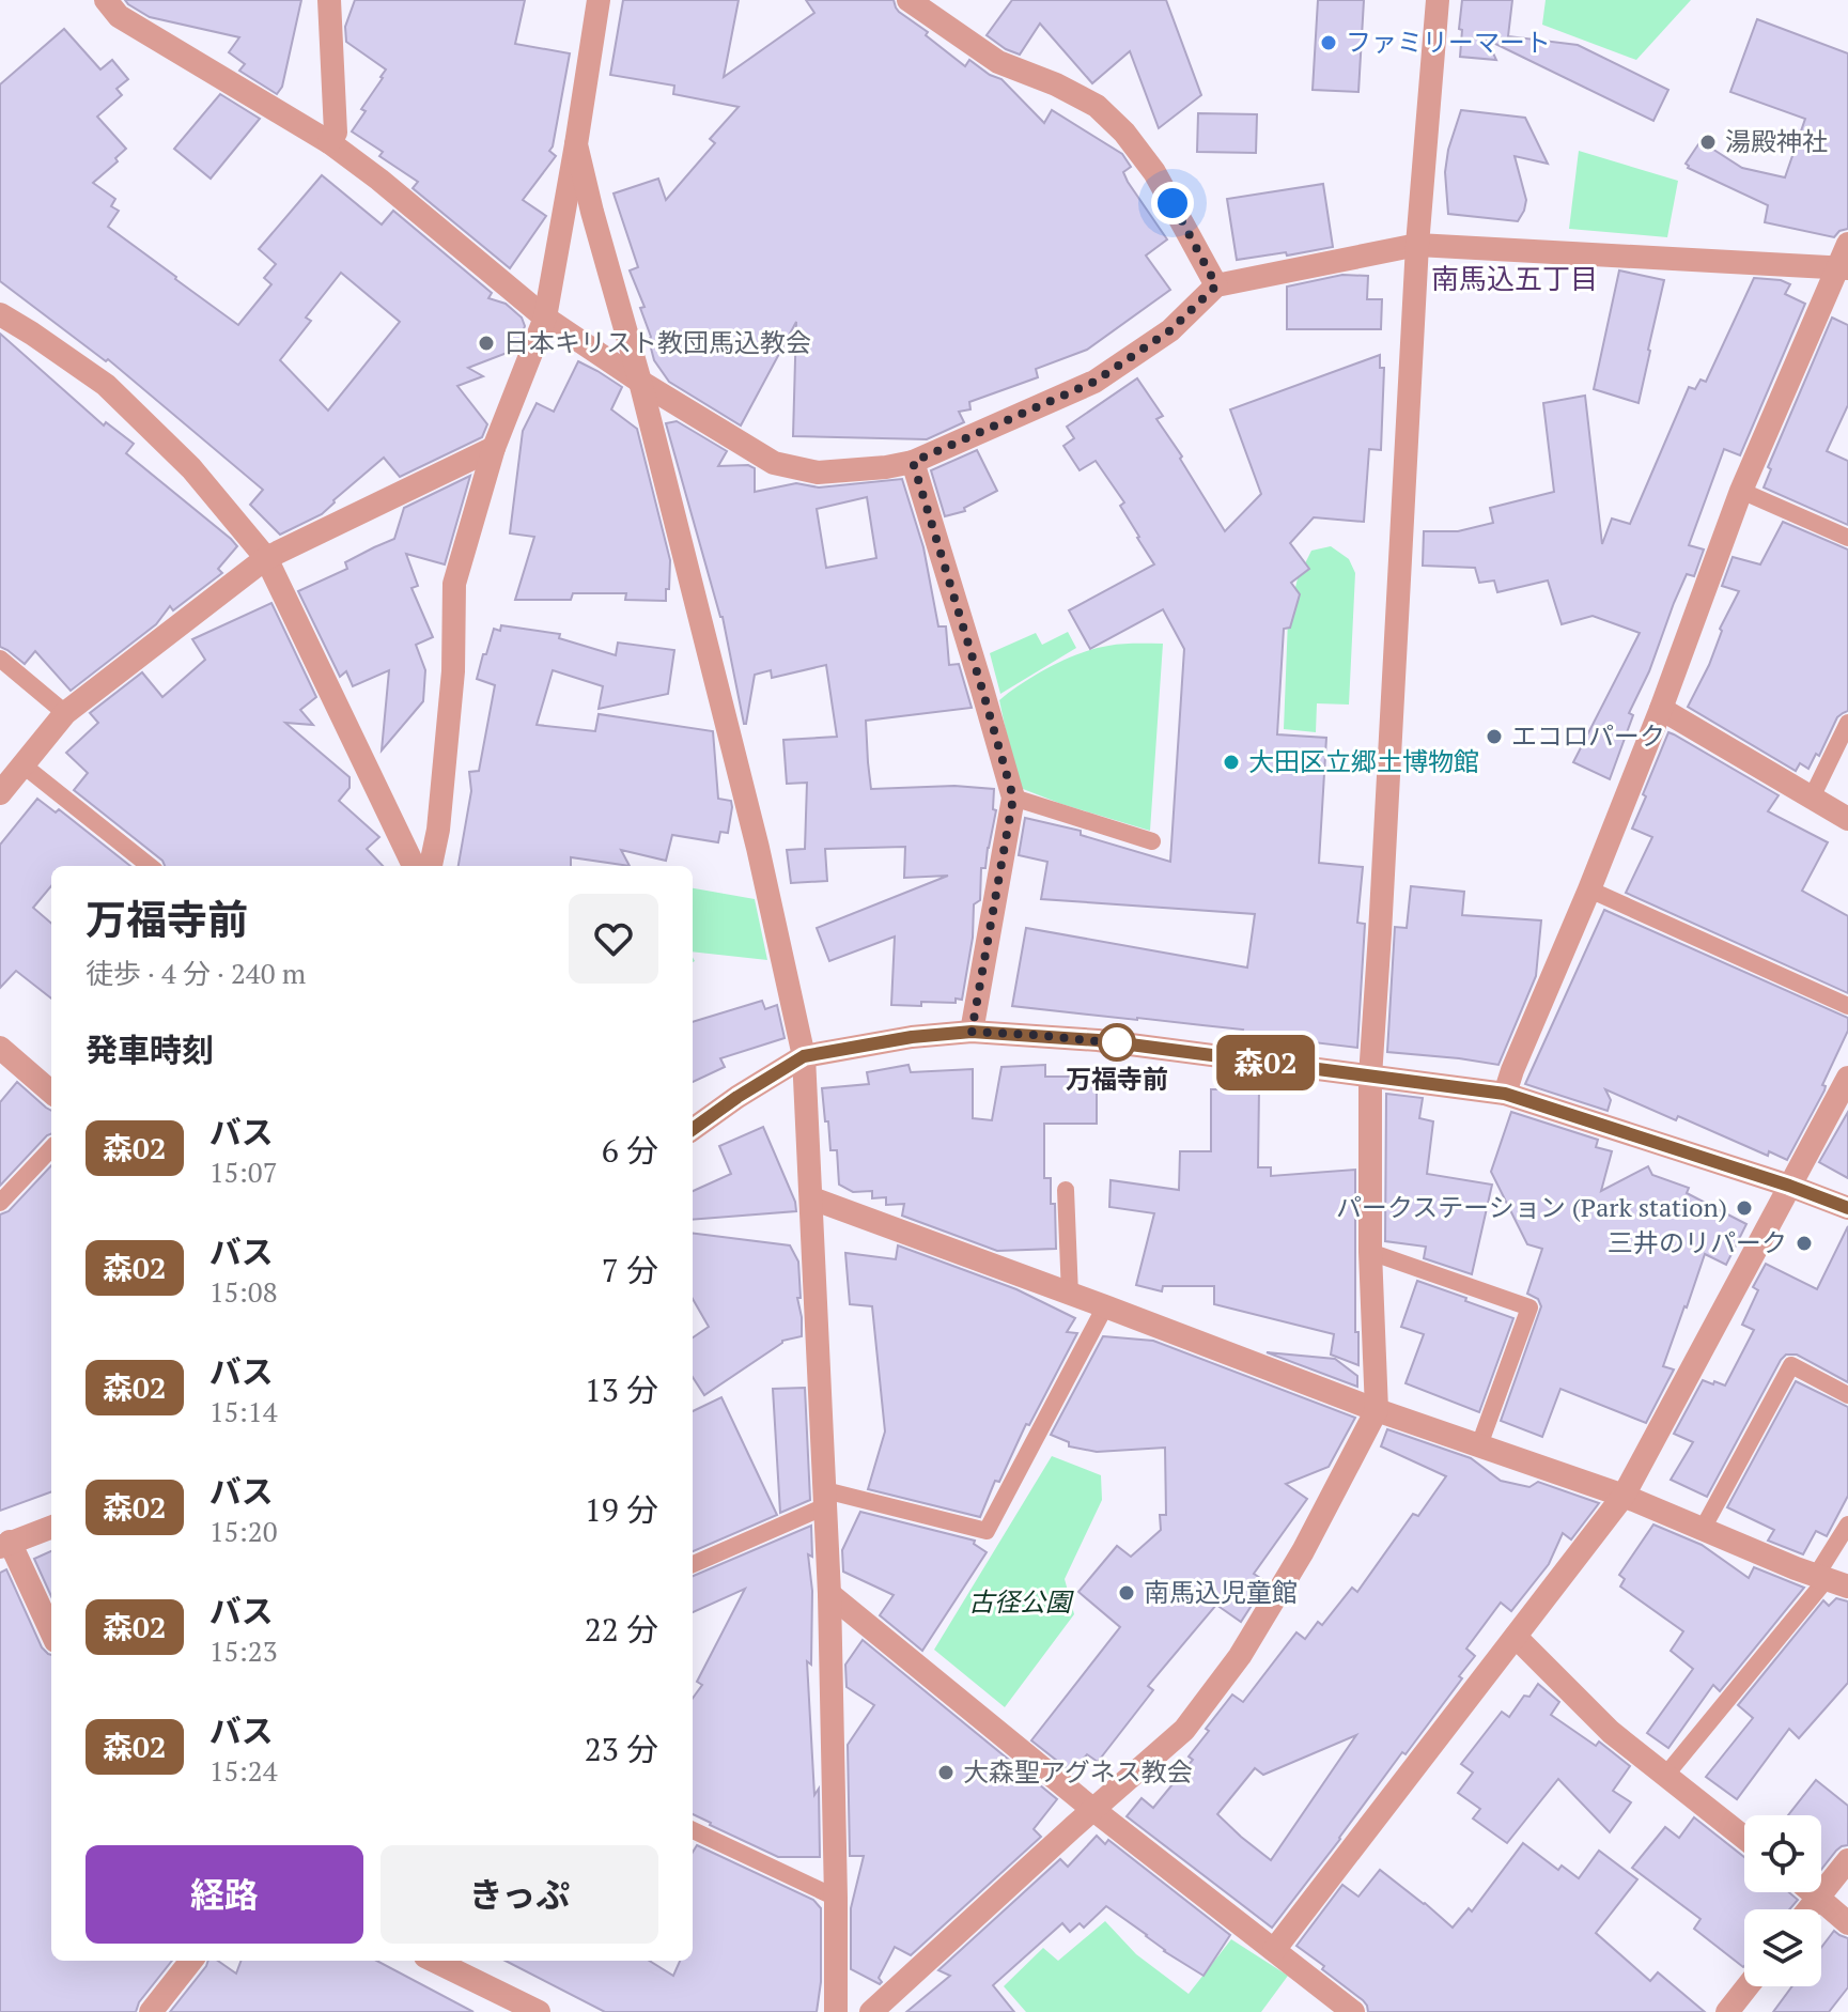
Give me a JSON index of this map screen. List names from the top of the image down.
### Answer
{
  "districts": ["南馬込五丁目"],
  "parks": ["古径公園"],
  "places": [
    "ファミリーマート",
    "湯殿神社",
    "日本キリスト教団馬込教会",
    "エコロパーク",
    "大田区立郷土博物館",
    "万福寺前",
    "パークステーション (Park station)",
    "三井のリパーク",
    "南馬込児童館",
    "大森聖アグネス教会"
  ],
  "lines": ["bus line 森02"],
  "page": {
    "on_map": "森02",
    "heading": [
      ["万福寺前", "徒歩 · 4 分 · 240 m"],
      "発車時刻"
    ],
    "list": [
      {
        "mark": "森02",
        "name": "バス",
        "note": "15:07",
        "value": "6 分"
      },
      {
        "mark": "森02",
        "name": "バス",
        "note": "15:08",
        "value": "7 分"
      },
      {
        "mark": "森02",
        "name": "バス",
        "note": "15:14",
        "value": "13 分"
      },
      {
        "mark": "森02",
        "name": "バス",
        "note": "15:20",
        "value": "19 分"
      },
      {
        "mark": "森02",
        "name": "バス",
        "note": "15:23",
        "value": "22 分"
      },
      {
        "mark": "森02",
        "name": "バス",
        "note": "15:24",
        "value": "23 分"
      }
    ],
    "buttons": ["経路", "きっぷ"]
  }
}
